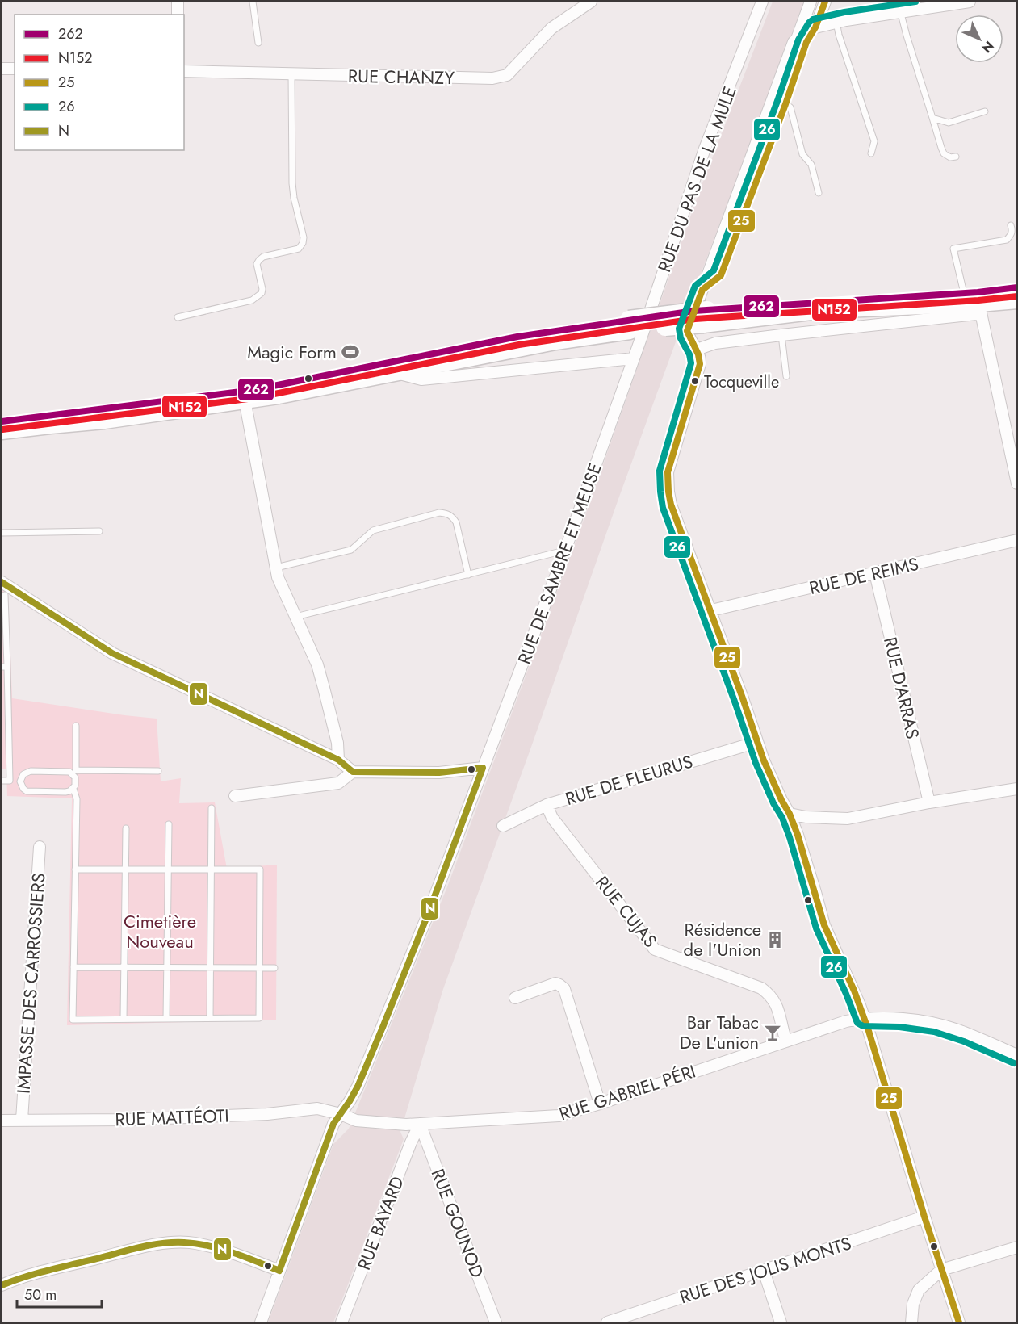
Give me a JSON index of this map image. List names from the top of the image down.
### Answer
{
  "streets": {
    "street": [
      "RUE CHANZY",
      "RUE DU PAS DE LA MULE",
      "RUE DE SAMBRE ET MEUSE",
      "RUE DE REIMS",
      "RUE D'ARRAS",
      "RUE DE FLEURUS",
      "RUE CUJAS",
      "IMPASSE DES CARROSSIERS",
      "RUE GABRIEL PÉRI",
      "RUE MATTÉOTI",
      "RUE BAYARD",
      "RUE GOUNOD",
      "RUE DES JOLIS MONTS"
    ]
  },
  "crossings": [
    ["RUE DU PAS DE LA MULE", "RUE DE SAMBRE ET MEUSE"],
    ["RUE DE SAMBRE ET MEUSE", "RUE GABRIEL PÉRI"],
    ["RUE DE SAMBRE ET MEUSE", "RUE MATTÉOTI"],
    ["RUE DE REIMS", "RUE D'ARRAS"],
    ["RUE DE FLEURUS", "RUE CUJAS"],
    ["RUE CUJAS", "RUE GABRIEL PÉRI"],
    ["IMPASSE DES CARROSSIERS", "RUE MATTÉOTI"],
    ["RUE GABRIEL PÉRI", "RUE MATTÉOTI"],
    ["RUE GABRIEL PÉRI", "RUE BAYARD"],
    ["RUE GABRIEL PÉRI", "RUE GOUNOD"],
    ["RUE BAYARD", "RUE GOUNOD"]
  ],
  "parks": ["Cimetière Nouveau"],
  "places": {
    "sports": ["Magic Form"],
    "other": ["Tocqueville"],
    "building": ["Résidence de l'Union"],
    "bar": ["Bar Tabac De L'union"]
  },
  "lines": [
    "transit line 25",
    "transit line 26",
    "transit line 262",
    "transit line N152",
    "transit line N"
  ],
  "legend": [
    "262",
    "N152",
    "25",
    "26",
    "N"
  ],
  "scale_bar": "50 m",
  "north": "bottom right"
}
